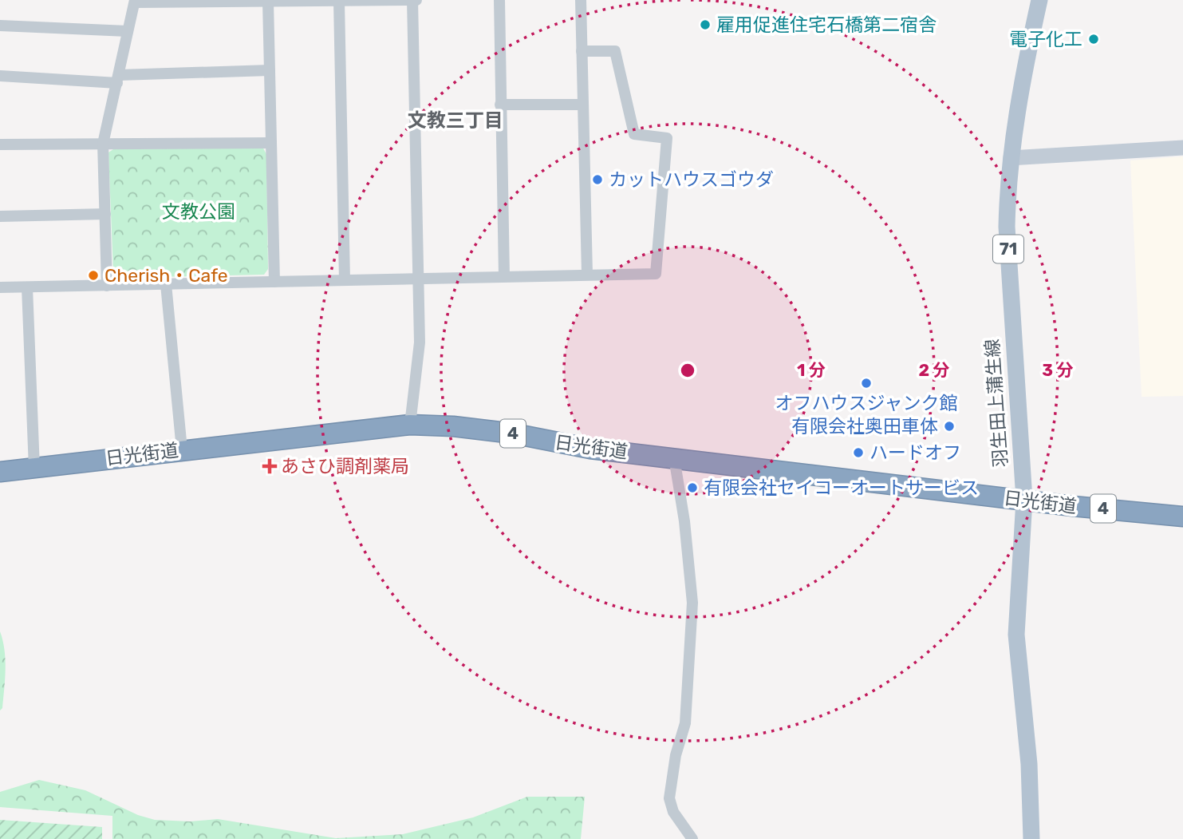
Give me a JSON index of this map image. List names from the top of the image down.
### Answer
{
  "streets": {
    "highway": ["4", "日光街道"],
    "main road": ["71", "羽生田上蒲生線"]
  },
  "crossings": [
    ["羽生田上蒲生線", "日光街道"]
  ],
  "districts": ["文教三丁目"],
  "parks": ["文教公園"],
  "places": {
    "other": [
      "雇用促進住宅石橋第二宿舎",
      "電子化工",
      "カットハウスゴウダ",
      "Cherish・Cafe",
      "オフハウスジャンク館",
      "有限会社奥田車体",
      "ハードオフ",
      "有限会社セイコーオートサービス"
    ],
    "health": ["あさひ調剤薬局"]
  },
  "rings": ["1 分", "2 分", "3 分"]
}
